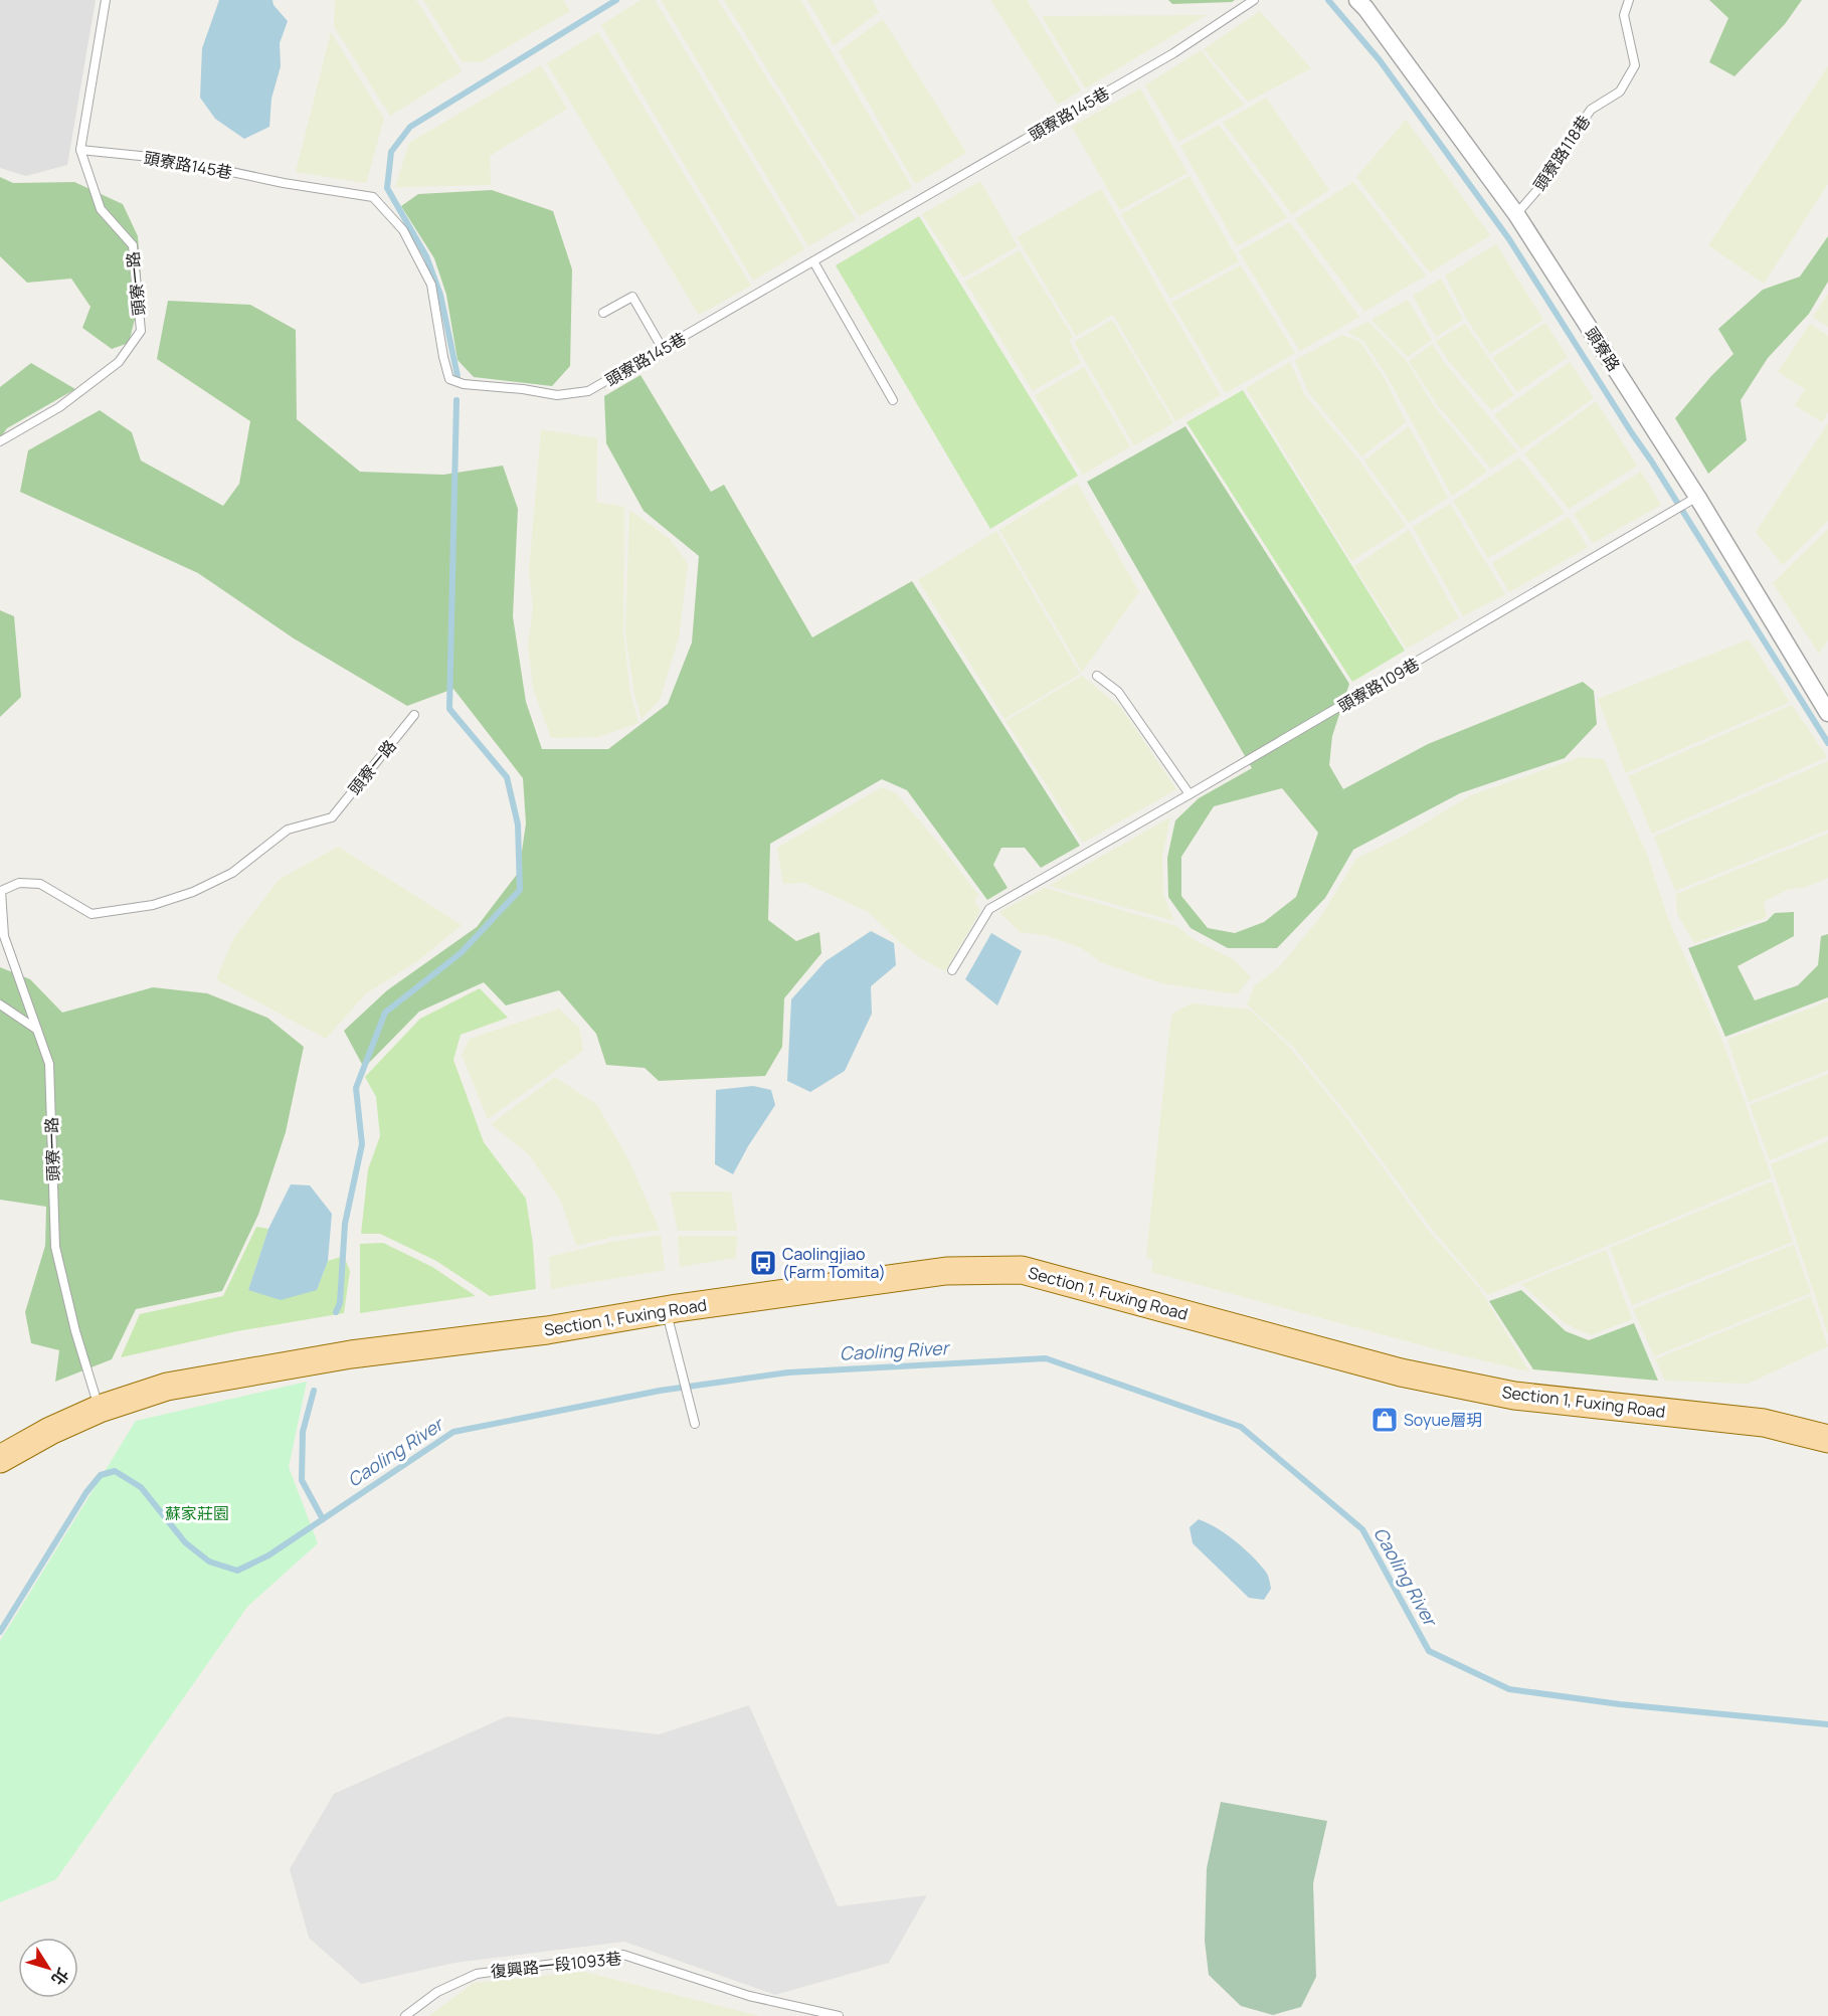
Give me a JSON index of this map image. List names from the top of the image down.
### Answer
{
  "streets": {
    "main road": ["Section 1, Fuxing Road"],
    "street": ["頭寮路"],
    "lane": [
      "頭寮路145巷",
      "頭寮路118巷",
      "頭寮一路",
      "頭寮路109巷",
      "復興路一段1093巷"
    ]
  },
  "crossings": [
    ["頭寮路145巷", "頭寮一路"],
    ["頭寮路118巷", "頭寮路"],
    ["頭寮一路", "Section 1, Fuxing Road"],
    ["頭寮路", "頭寮路109巷"]
  ],
  "water": ["Caoling River"],
  "parks": ["蘇家莊園"],
  "places": {
    "bus stop": ["Caolingjiao (Farm Tomita)"],
    "shop": ["Soyue層玥"]
  },
  "north": "bottom right"
}
